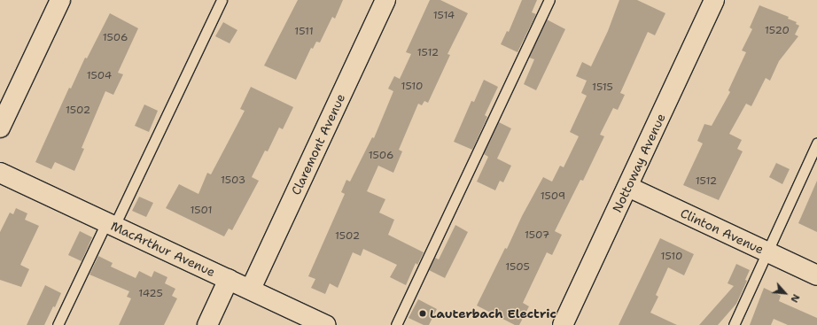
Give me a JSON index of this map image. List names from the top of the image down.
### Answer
{
  "streets": {
    "street": [
      "Claremont Avenue",
      "Nottoway Avenue",
      "Clinton Avenue",
      "MacArthur Avenue"
    ]
  },
  "crossings": [
    ["Claremont Avenue", "MacArthur Avenue"],
    ["Nottoway Avenue", "Clinton Avenue"]
  ],
  "places": ["Lauterbach Electric"],
  "house_numbers": [
    "1514",
    "1520",
    "1511",
    "1506",
    "1512",
    "1504",
    "1510",
    "1515",
    "1502",
    "1506",
    "1503",
    "1512",
    "1509",
    "1501",
    "1507",
    "1502",
    "1510",
    "1505",
    "1425"
  ],
  "north": "bottom right"
}
